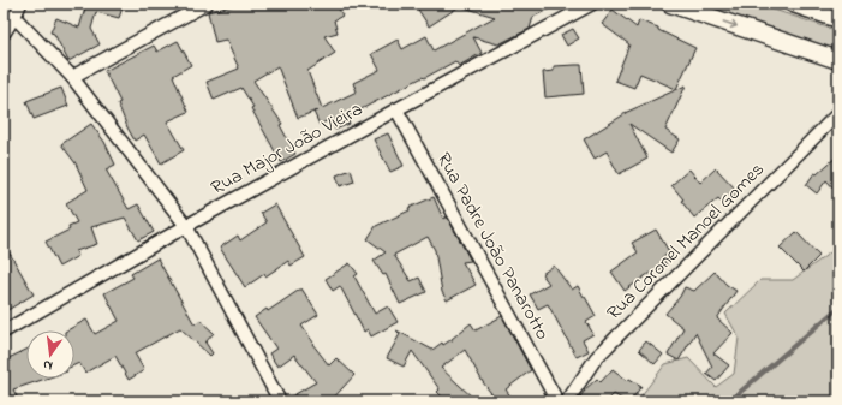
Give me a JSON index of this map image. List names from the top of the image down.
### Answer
{
  "streets": {
    "street": ["Rua Major João Vieira", "Rua Coronel Manoel Gomes", "Rua Padre João Panarotto"]
  },
  "crossings": [
    ["Rua Major João Vieira", "Rua Padre João Panarotto"]
  ],
  "north": "bottom"
}
